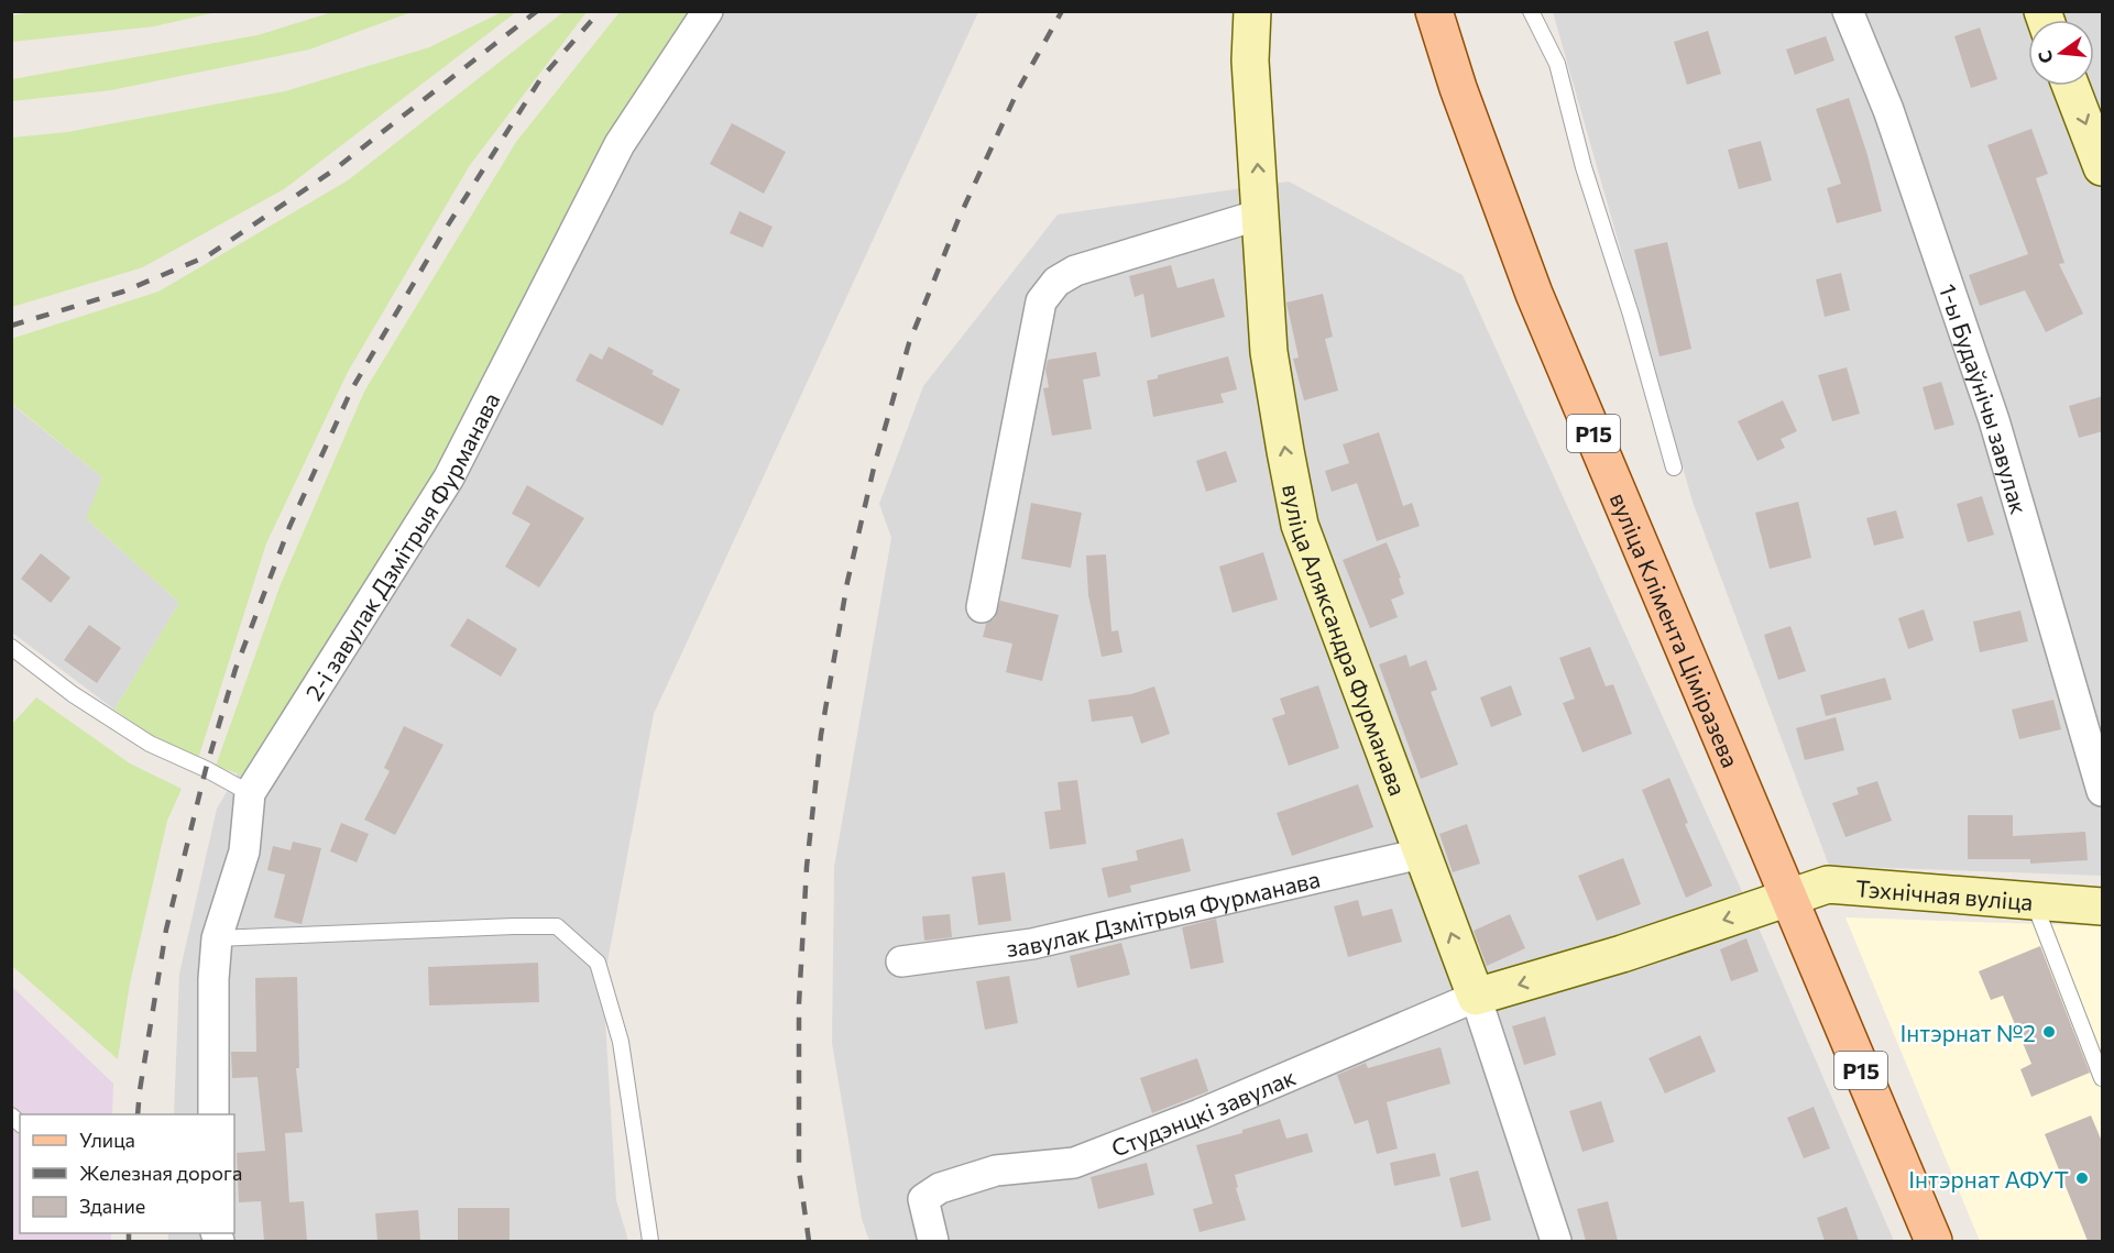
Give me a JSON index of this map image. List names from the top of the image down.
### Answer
{
  "streets": {
    "main road": ["Р15", "вуліца Клімента Ціміразева"],
    "street": [
      "1-ы Будаўнічы завулак",
      "2-і завулак Дзмітрыя Фурманава",
      "вуліца Аляксандра Фурманава",
      "Тэхнічная вуліца",
      "завулак Дзмітрыя Фурманава",
      "Студэнцкі завулак"
    ]
  },
  "crossings": [
    ["вуліца Клімента Ціміразева", "Тэхнічная вуліца"],
    ["вуліца Аляксандра Фурманава", "Тэхнічная вуліца"],
    ["вуліца Аляксандра Фурманава", "завулак Дзмітрыя Фурманава"],
    ["вуліца Аляксандра Фурманава", "Студэнцкі завулак"],
    ["Тэхнічная вуліца", "Студэнцкі завулак"]
  ],
  "one_way": ["вуліца Аляксандра Фурманава", "Тэхнічная вуліца"],
  "places": ["Інтэрнат №2", "Інтэрнат АФУТ"],
  "legend": ["Улица", "Железная дорога", "Здание"],
  "north": "left"
}
